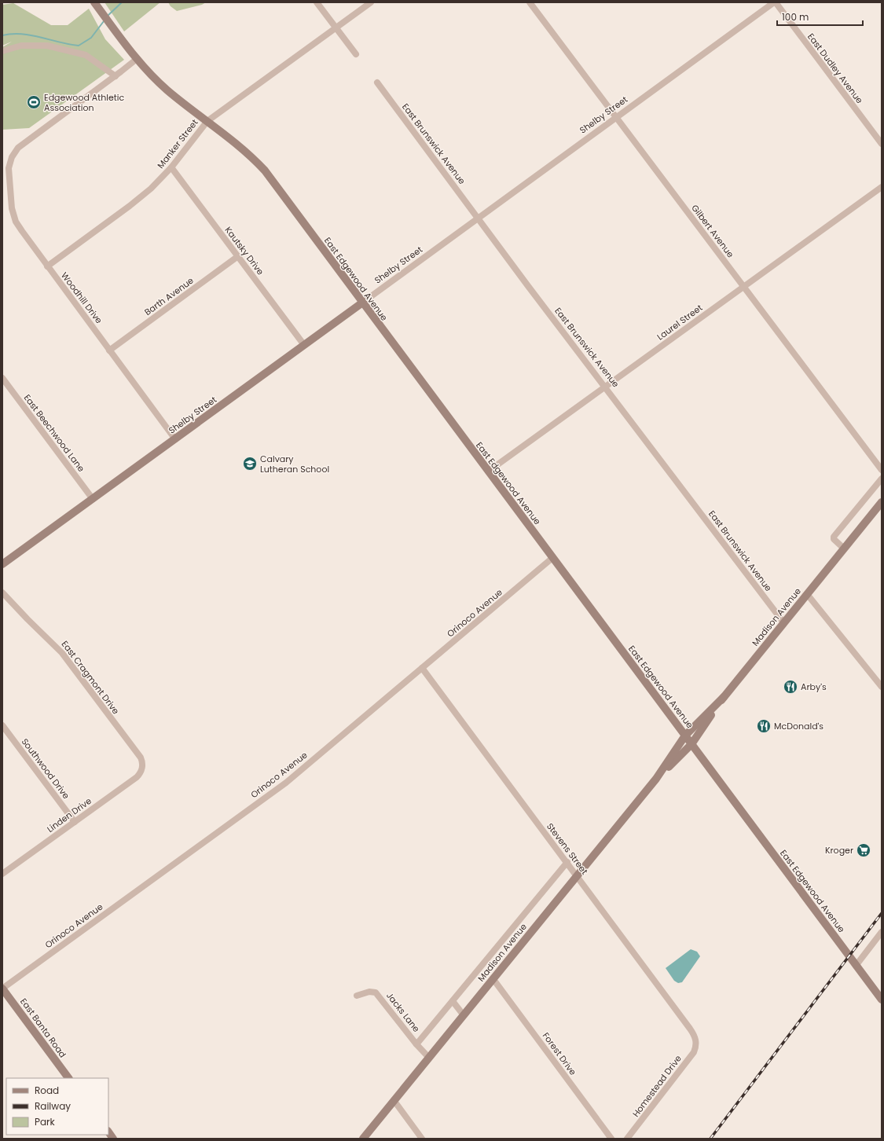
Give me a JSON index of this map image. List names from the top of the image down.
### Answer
{
  "streets": {
    "main road": [
      "Shelby Street",
      "East Edgewood Avenue",
      "Madison Avenue",
      "East Banta Road"
    ],
    "street": [
      "East Dudley Avenue",
      "Manker Street",
      "East Brunswick Avenue",
      "Gilbert Avenue",
      "Kautsky Drive",
      "Barth Avenue",
      "Woodhill Drive",
      "Laurel Street",
      "East Beechwood Lane",
      "Orinoco Avenue",
      "East Cragmont Drive",
      "Southwood Drive",
      "Linden Drive",
      "Stevens Street",
      "Jacks Lane",
      "Forest Drive",
      "Homestead Drive"
    ]
  },
  "crossings": [
    ["East Dudley Avenue", "Shelby Street"],
    ["Shelby Street", "East Brunswick Avenue"],
    ["Shelby Street", "Gilbert Avenue"],
    ["Shelby Street", "Kautsky Drive"],
    ["Shelby Street", "East Edgewood Avenue"],
    ["Shelby Street", "Woodhill Drive"],
    ["Shelby Street", "East Beechwood Lane"],
    ["Manker Street", "Kautsky Drive"],
    ["Manker Street", "East Edgewood Avenue"],
    ["Manker Street", "Woodhill Drive"],
    ["East Brunswick Avenue", "Laurel Street"],
    ["East Brunswick Avenue", "Madison Avenue"],
    ["Gilbert Avenue", "Laurel Street"],
    ["Kautsky Drive", "Barth Avenue"],
    ["East Edgewood Avenue", "Laurel Street"],
    ["East Edgewood Avenue", "Orinoco Avenue"],
    ["East Edgewood Avenue", "Madison Avenue"],
    ["Barth Avenue", "Woodhill Drive"],
    ["Orinoco Avenue", "Stevens Street"],
    ["Orinoco Avenue", "East Banta Road"],
    ["Madison Avenue", "Stevens Street"],
    ["Madison Avenue", "Jacks Lane"],
    ["Madison Avenue", "Forest Drive"],
    ["East Cragmont Drive", "Linden Drive"],
    ["Southwood Drive", "Linden Drive"],
    ["Stevens Street", "Homestead Drive"]
  ],
  "places": {
    "sports": ["Edgewood Athletic Association"],
    "school or university": ["Calvary Lutheran School"],
    "restaurant": ["Arby's", "McDonald's"],
    "supermarket": ["Kroger"]
  },
  "legend": ["Road", "Railway", "Park"],
  "scale_bar": "100 m"
}
